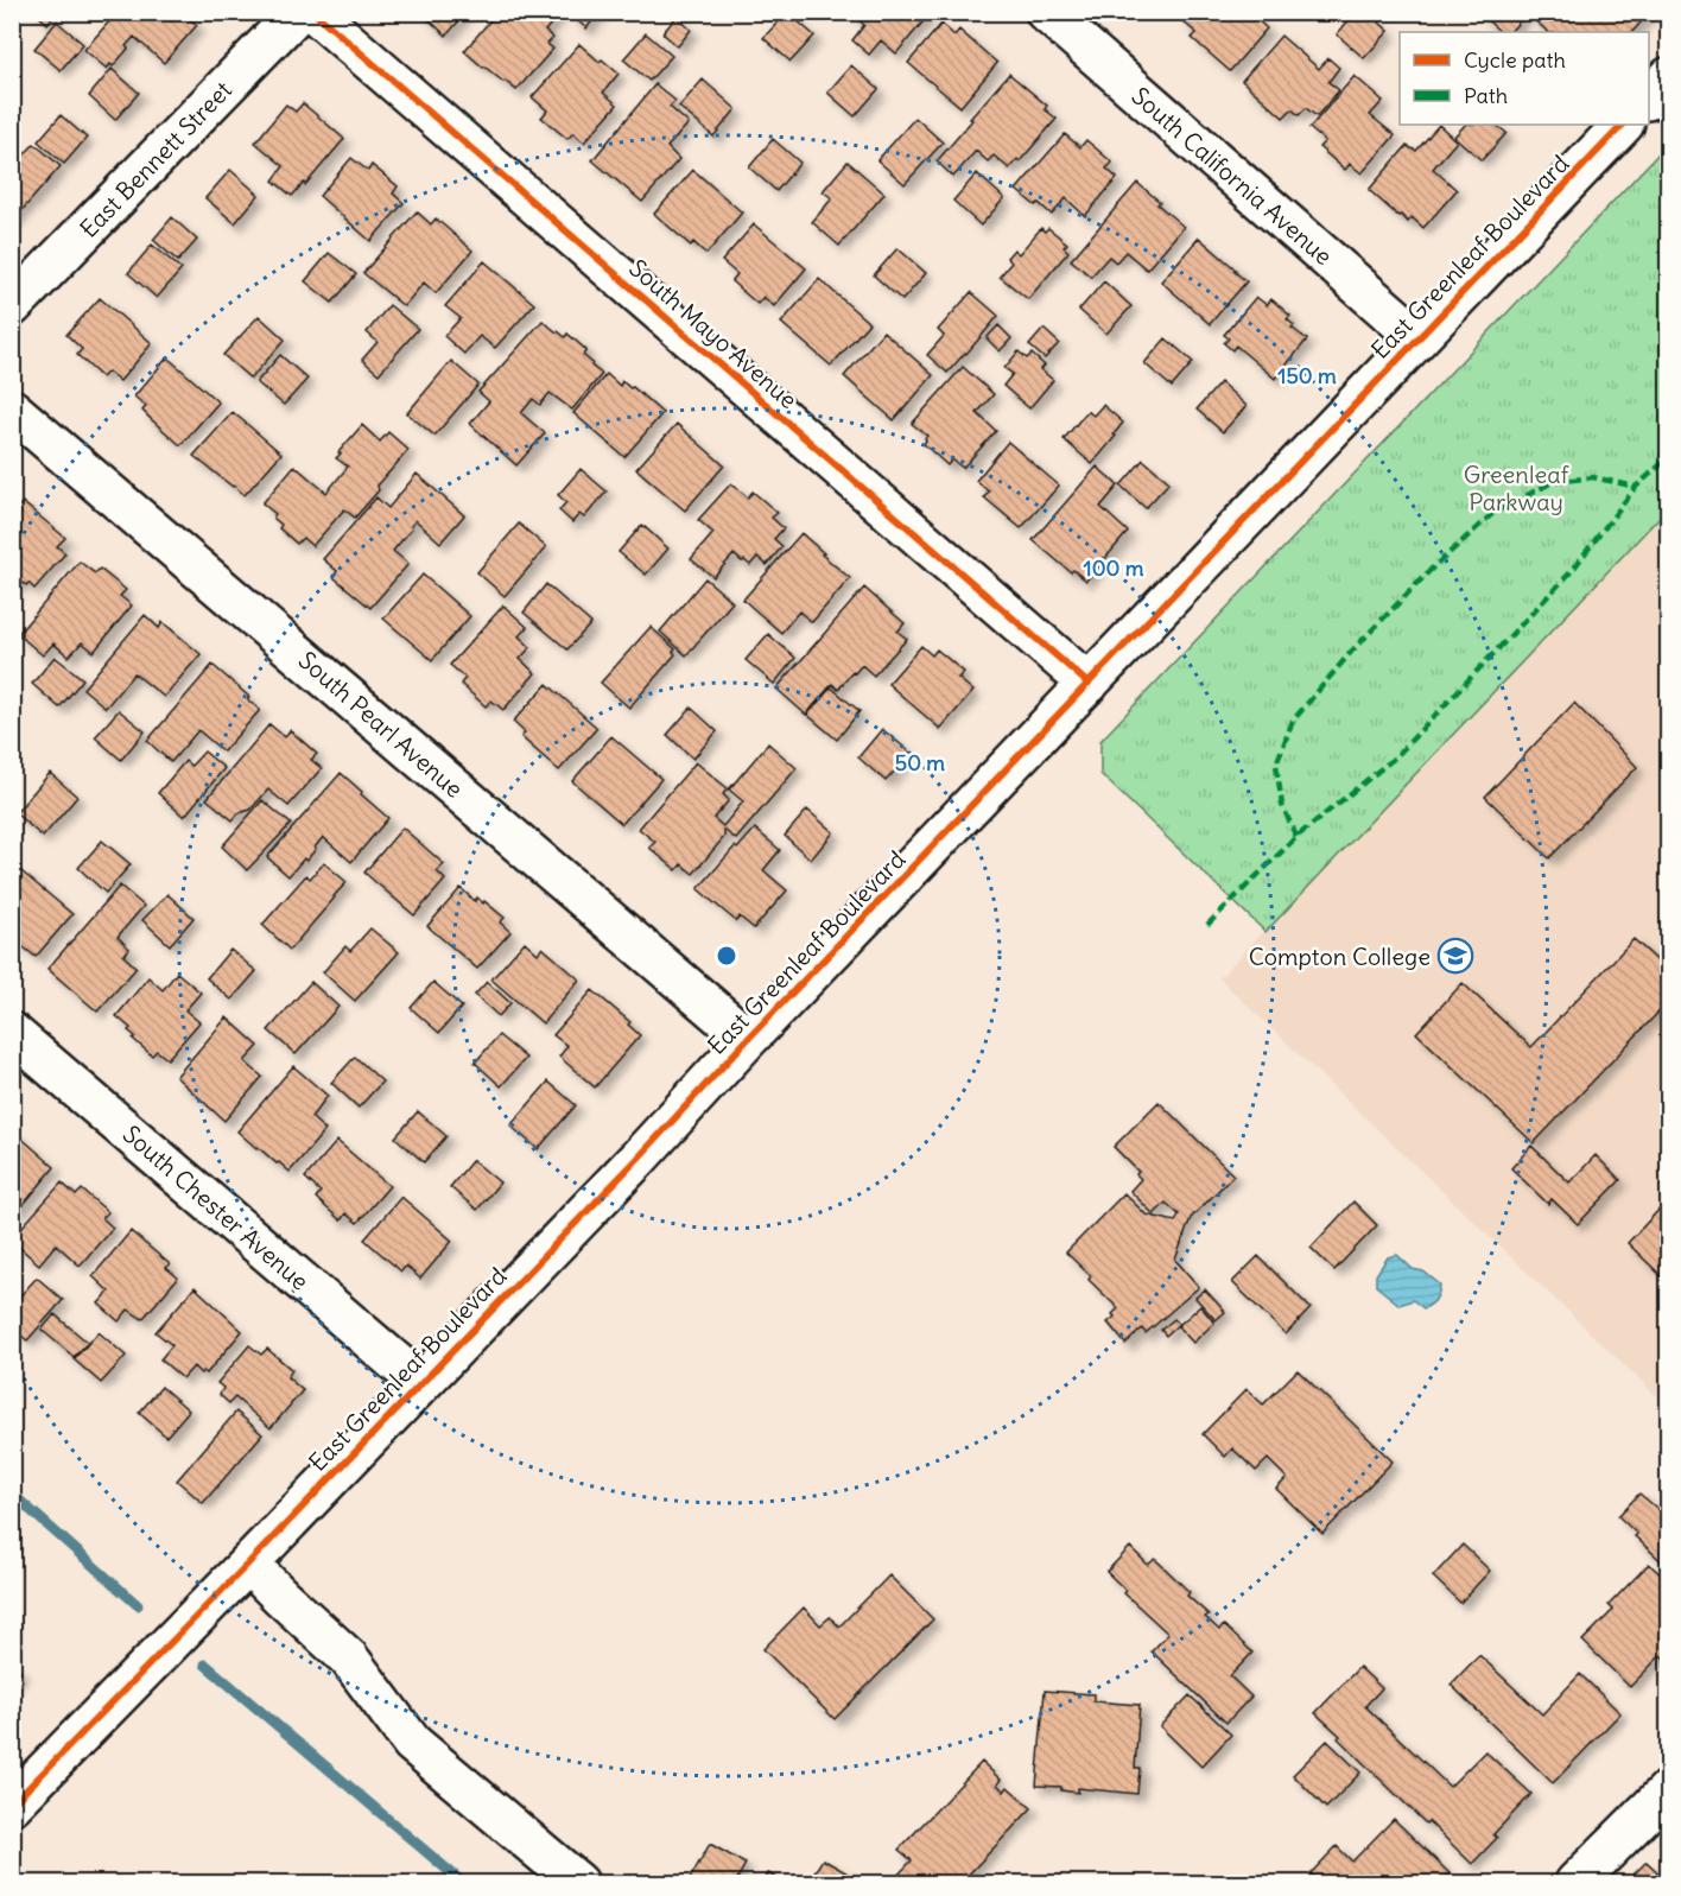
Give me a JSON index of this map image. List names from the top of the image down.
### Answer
{
  "streets": {
    "street": [
      "East Bennett Street",
      "South California Avenue",
      "East Greenleaf Boulevard",
      "South Mayo Avenue",
      "South Pearl Avenue",
      "South Chester Avenue"
    ]
  },
  "crossings": [
    ["South California Avenue", "East Greenleaf Boulevard"],
    ["East Greenleaf Boulevard", "South Mayo Avenue"],
    ["East Greenleaf Boulevard", "South Pearl Avenue"],
    ["East Greenleaf Boulevard", "South Chester Avenue"]
  ],
  "parks": ["Greenleaf Parkway"],
  "places": {
    "school or university": ["Compton College"]
  },
  "legend": ["Cycle path", "Path"],
  "rings": ["150 m", "100 m", "50 m"]
}
